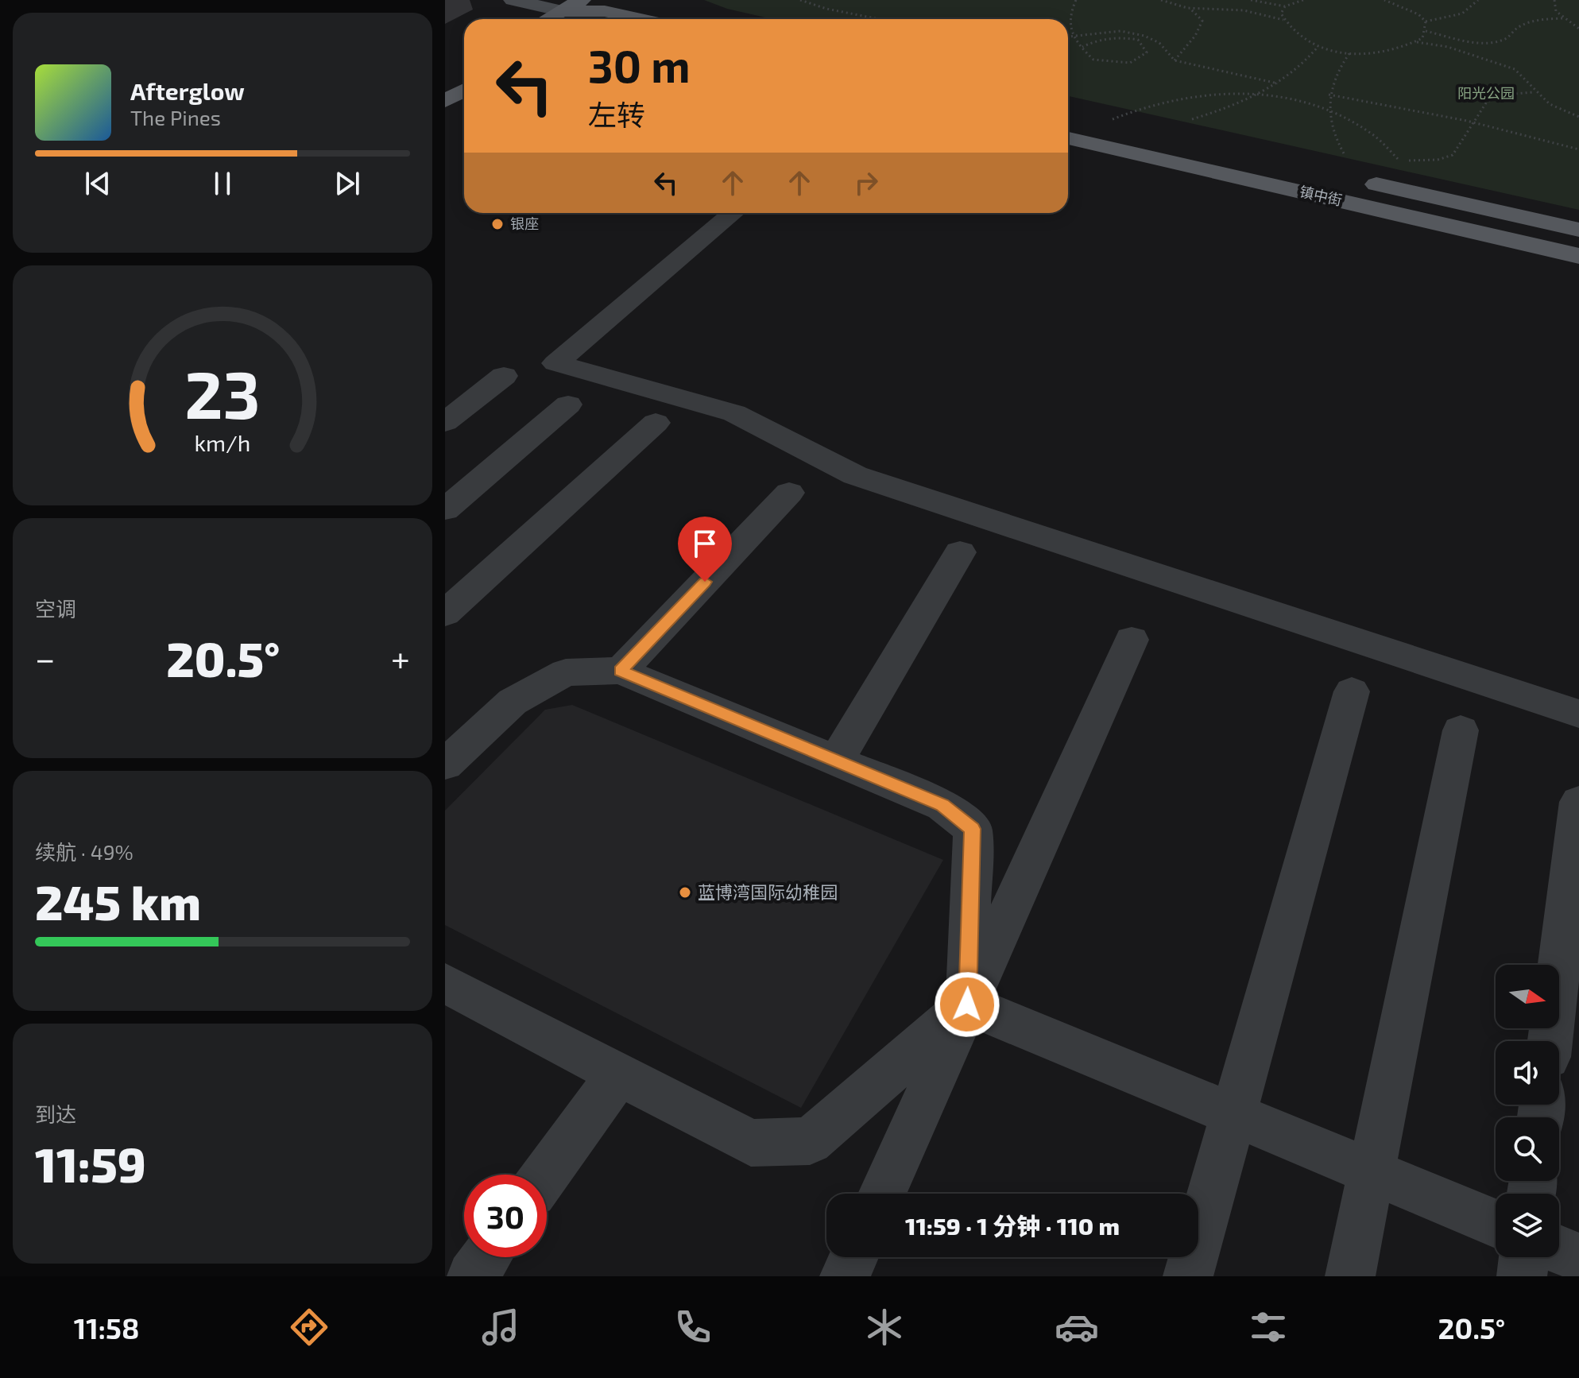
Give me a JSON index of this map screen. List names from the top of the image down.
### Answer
{
  "streets": {
    "main road": ["镇中街"]
  },
  "parks": ["阳光公园"],
  "places": ["银座", "蓝博湾国际幼稚园"],
  "north": "right",
  "page": {
    "turn": ["30 m", "左转"],
    "song": ["Afterglow", "The Pines"],
    "tile": [
      "空调",
      ["续航 · 49%", "245 km"],
      ["到达", "11:59"]
    ],
    "heat": ["−", "20.5°", "+"],
    "limit": "30",
    "trip": "11:59 · 1 分钟 · 110 m",
    "tabs": ["11:58", "20.5°"],
    "gauge": ["23", "km/h"]
  }
}
